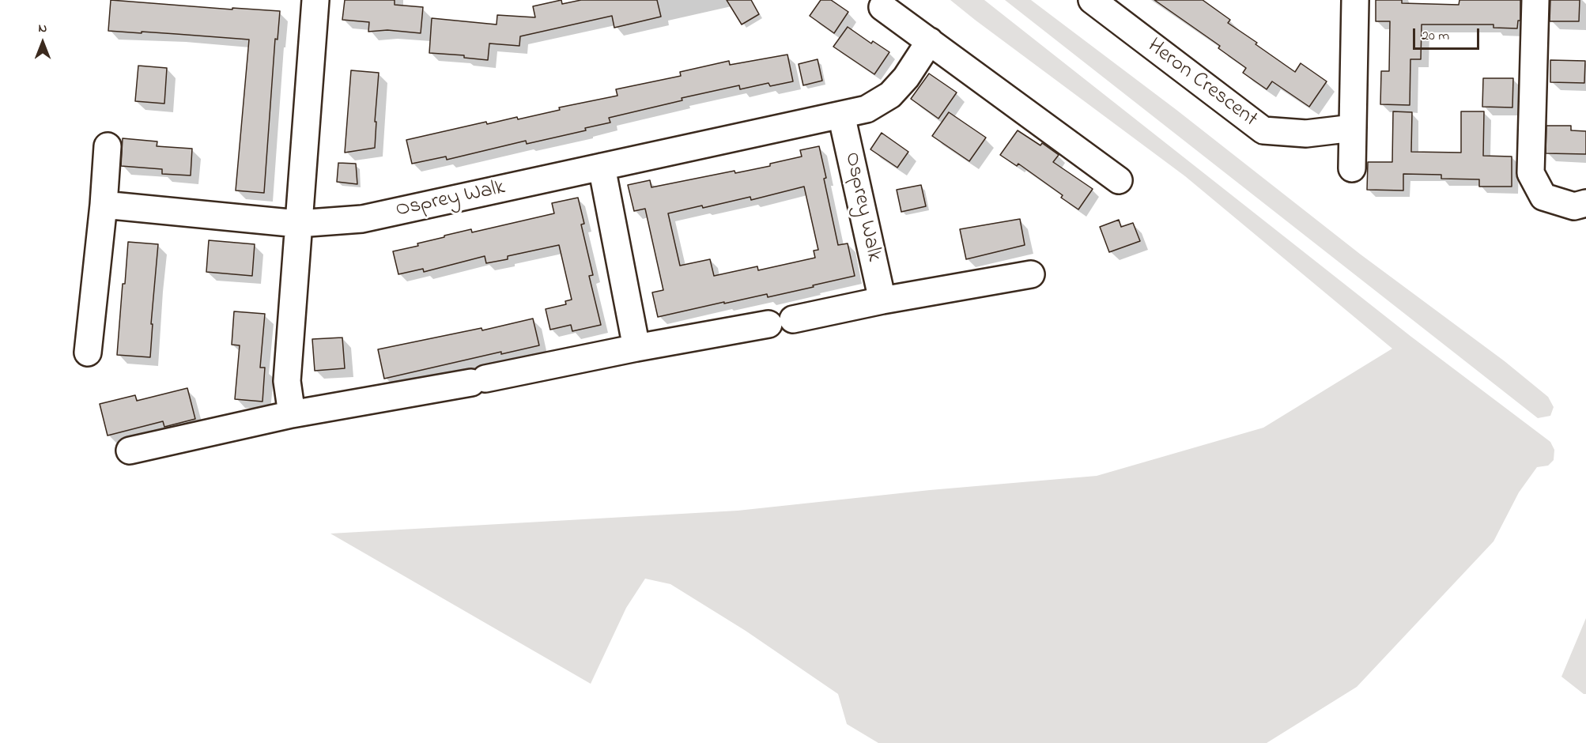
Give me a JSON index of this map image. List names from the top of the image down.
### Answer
{
  "streets": {
    "street": ["Heron Crescent", "Osprey Walk"]
  },
  "scale_bar": "20 m",
  "north": "top"
}
